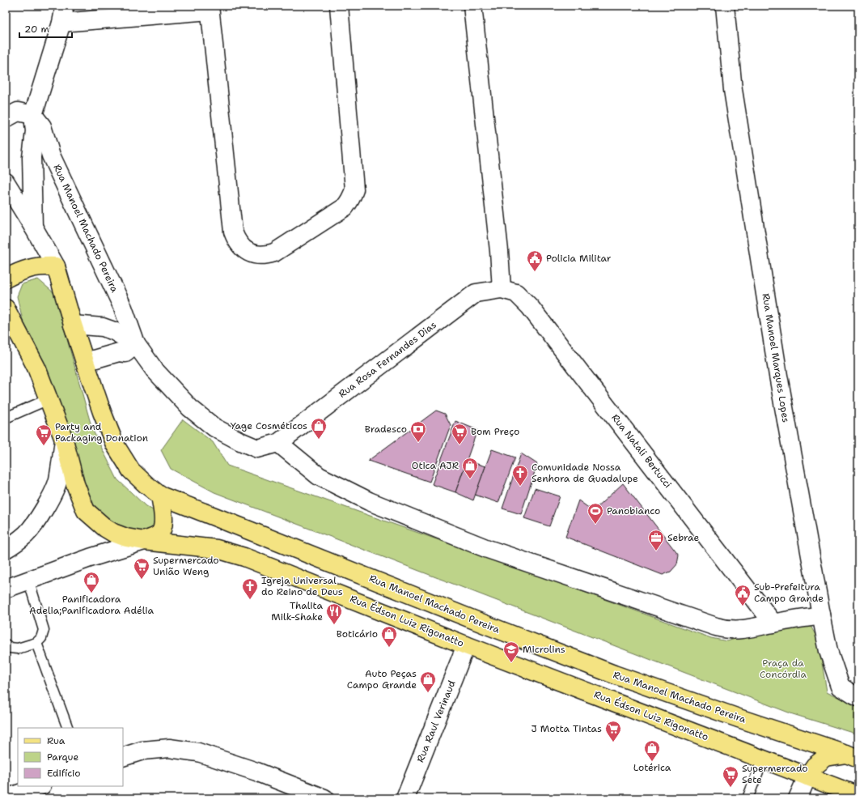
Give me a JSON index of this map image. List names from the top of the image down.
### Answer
{
  "streets": {
    "main road": ["Rua Manoel Machado Pereira", "Rua Édson Luiz Rigonatto"],
    "street": [
      "Rua Manoel Marques Lopes",
      "Rua Rosa Fernandes Dias",
      "Rua Natali Bertucci",
      "Rua Raul Verinaud"
    ]
  },
  "crossings": [
    ["Rua Manoel Machado Pereira", "Rua Rosa Fernandes Dias"],
    ["Rua Rosa Fernandes Dias", "Rua Natali Bertucci"],
    ["Rua Édson Luiz Rigonatto", "Rua Raul Verinaud"]
  ],
  "parks": ["Praça da Concórdia"],
  "places": {
    "public building": ["Policia Militar", "Sub-Prefeitura Campo Grande"],
    "shop": [
      "Yage Cosméticos",
      "Otica AJR",
      "Panificadora Adelia;Panificadora Adélia",
      "Boticário",
      "Auto Peças Campo Grande",
      "Lotérica"
    ],
    "bank": ["Bradesco"],
    "supermarket": [
      "Bom Preço",
      "Party and Packaging Donation",
      "Supermercado União Weng",
      "J Motta Tintas",
      "Supermercado Sete"
    ],
    "church": ["Comunidade Nossa Senhora de Guadalupe", "Igreja Universal do Reino de Deus"],
    "sports": ["Panobianco"],
    "office": ["Sebrae"],
    "restaurant": ["Thalita Milk-Shake"],
    "school or university": ["Microlins"]
  },
  "legend": ["Rua", "Parque", "Edifício"],
  "scale_bar": "20 m"
}
